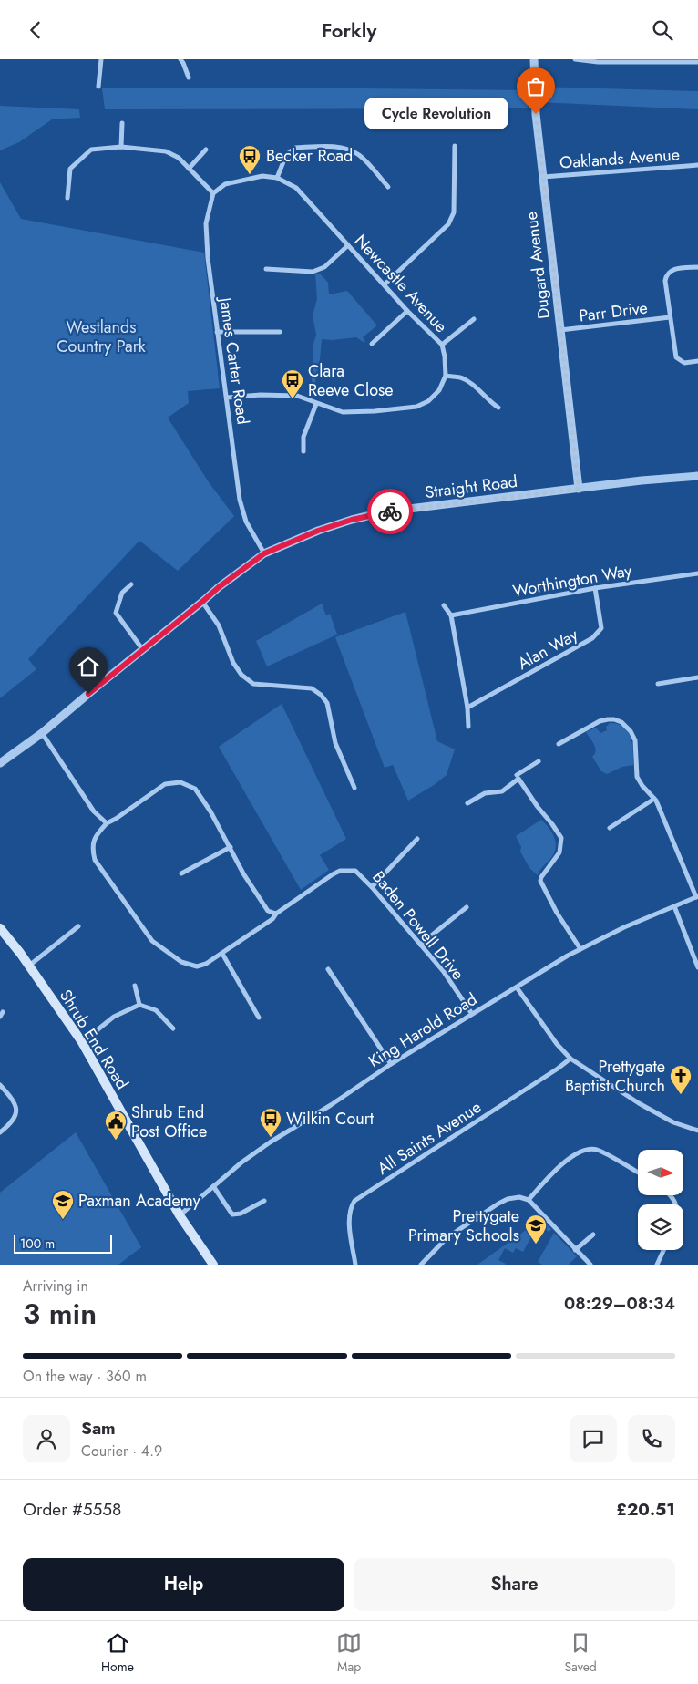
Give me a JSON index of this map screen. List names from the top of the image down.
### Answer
{
  "streets": {
    "main road": ["Shrub End Road"],
    "street": [
      "Oaklands Avenue",
      "Dugard Avenue",
      "Newcastle Avenue",
      "Parr Drive",
      "James Carter Road",
      "Straight Road",
      "Worthington Way",
      "Alan Way",
      "Baden Powell Drive",
      "King Harold Road",
      "All Saints Avenue"
    ]
  },
  "crossings": [
    ["Oaklands Avenue", "Dugard Avenue"],
    ["Dugard Avenue", "Parr Drive"],
    ["Dugard Avenue", "Straight Road"],
    ["Newcastle Avenue", "James Carter Road"],
    ["James Carter Road", "Straight Road"],
    ["Worthington Way", "Alan Way"],
    ["Baden Powell Drive", "King Harold Road"],
    ["King Harold Road", "Shrub End Road"]
  ],
  "parks": ["Westlands Country Park"],
  "places": {
    "other": ["Cycle Revolution"],
    "bus stop": ["Becker Road", "Clara Reeve Close", "Wilkin Court"],
    "church": ["Prettygate Baptist Church"],
    "public building": ["Shrub End Post Office"],
    "school or university": ["Paxman Academy", "Prettygate Primary Schools"]
  },
  "scale_bar": "100 m",
  "north": "right",
  "page": {
    "header": "Forkly",
    "bubble": "Cycle Revolution",
    "scale": "100 m",
    "heading": ["3 min", "Arriving in", "08:29–08:34"],
    "panel": [
      "Sam",
      "Courier · 4.9",
      "Order #5558",
      "£20.51"
    ],
    "bar": "On the way · 360 m",
    "buttons": ["Help", "Share"],
    "tabs": ["Home", "Map", "Saved"]
  }
}
